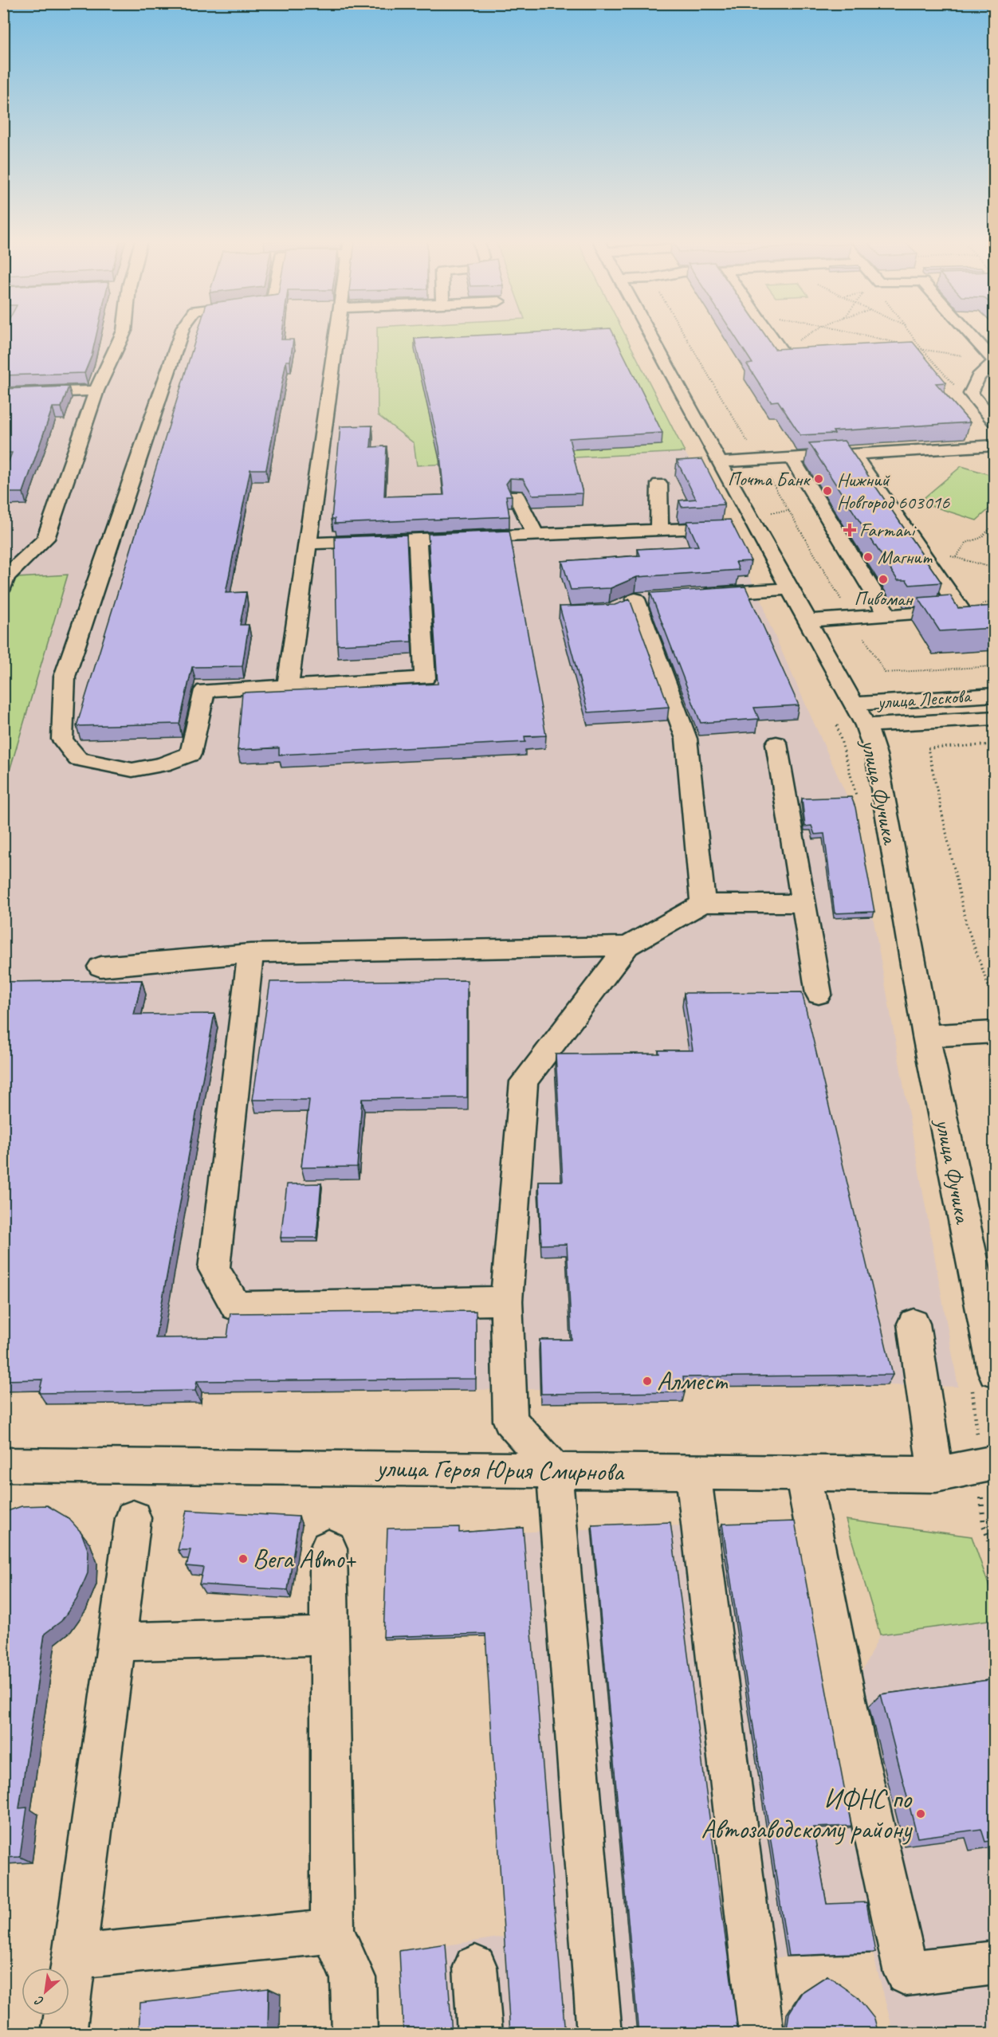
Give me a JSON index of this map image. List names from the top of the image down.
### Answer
{
  "streets": {
    "street": ["улица Лескова", "улица Фучика", "улица Героя Юрия Смирнова"]
  },
  "crossings": [
    ["улица Лескова", "улица Фучика"]
  ],
  "places": {
    "other": [
      "Почта Банк",
      "Нижний Новгород 603016",
      "Магнит",
      "Пивоман",
      "Алмест",
      "Вега Авто+",
      "ИФНС по Автозаводскому району"
    ],
    "health": ["Farmani"]
  },
  "north": "bottom left"
}
